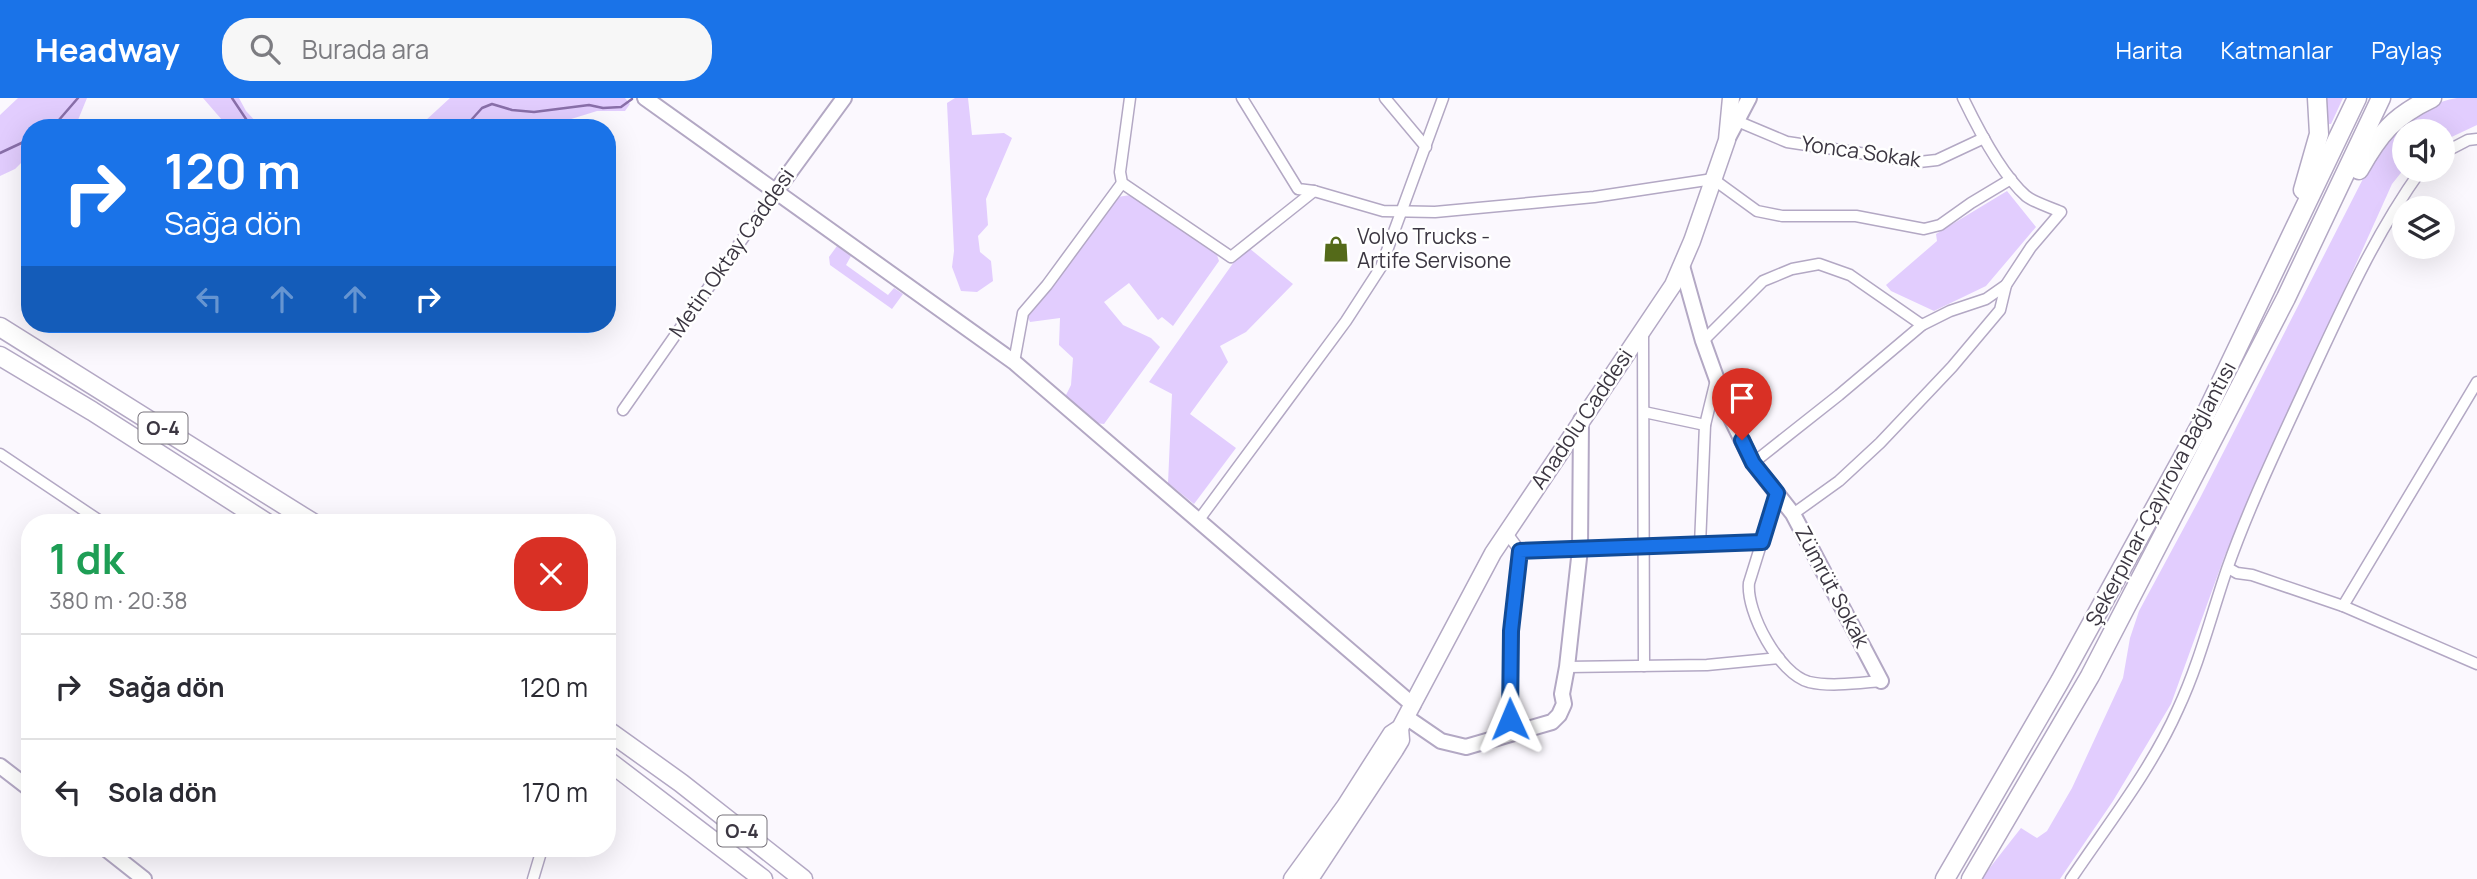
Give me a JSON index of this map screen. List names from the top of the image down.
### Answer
{
  "streets": {
    "highway": ["O-4", "Şekerpınar-Çayırova Bağlantısı"],
    "main road": ["Anadolu Caddesi"],
    "street": ["Yonca Sokak", "Metin Oktay Caddesi", "Zümrüt Sokak"]
  },
  "crossings": [
    ["Anadolu Caddesi", "Zümrüt Sokak"]
  ],
  "places": {
    "shop": ["Volvo Trucks - Artife Servisone"]
  },
  "page": {
    "header": "Headway",
    "search": "Burada ara",
    "nav": ["Harita", "Katmanlar", "Paylaş"],
    "turn": ["120 m", "Sağa dön"],
    "heading": ["1 dk", "380 m · 20:38"],
    "list": [
      {
        "name": "Sağa dön",
        "value": "120 m"
      },
      {
        "name": "Sola dön",
        "value": "170 m"
      }
    ]
  }
}
